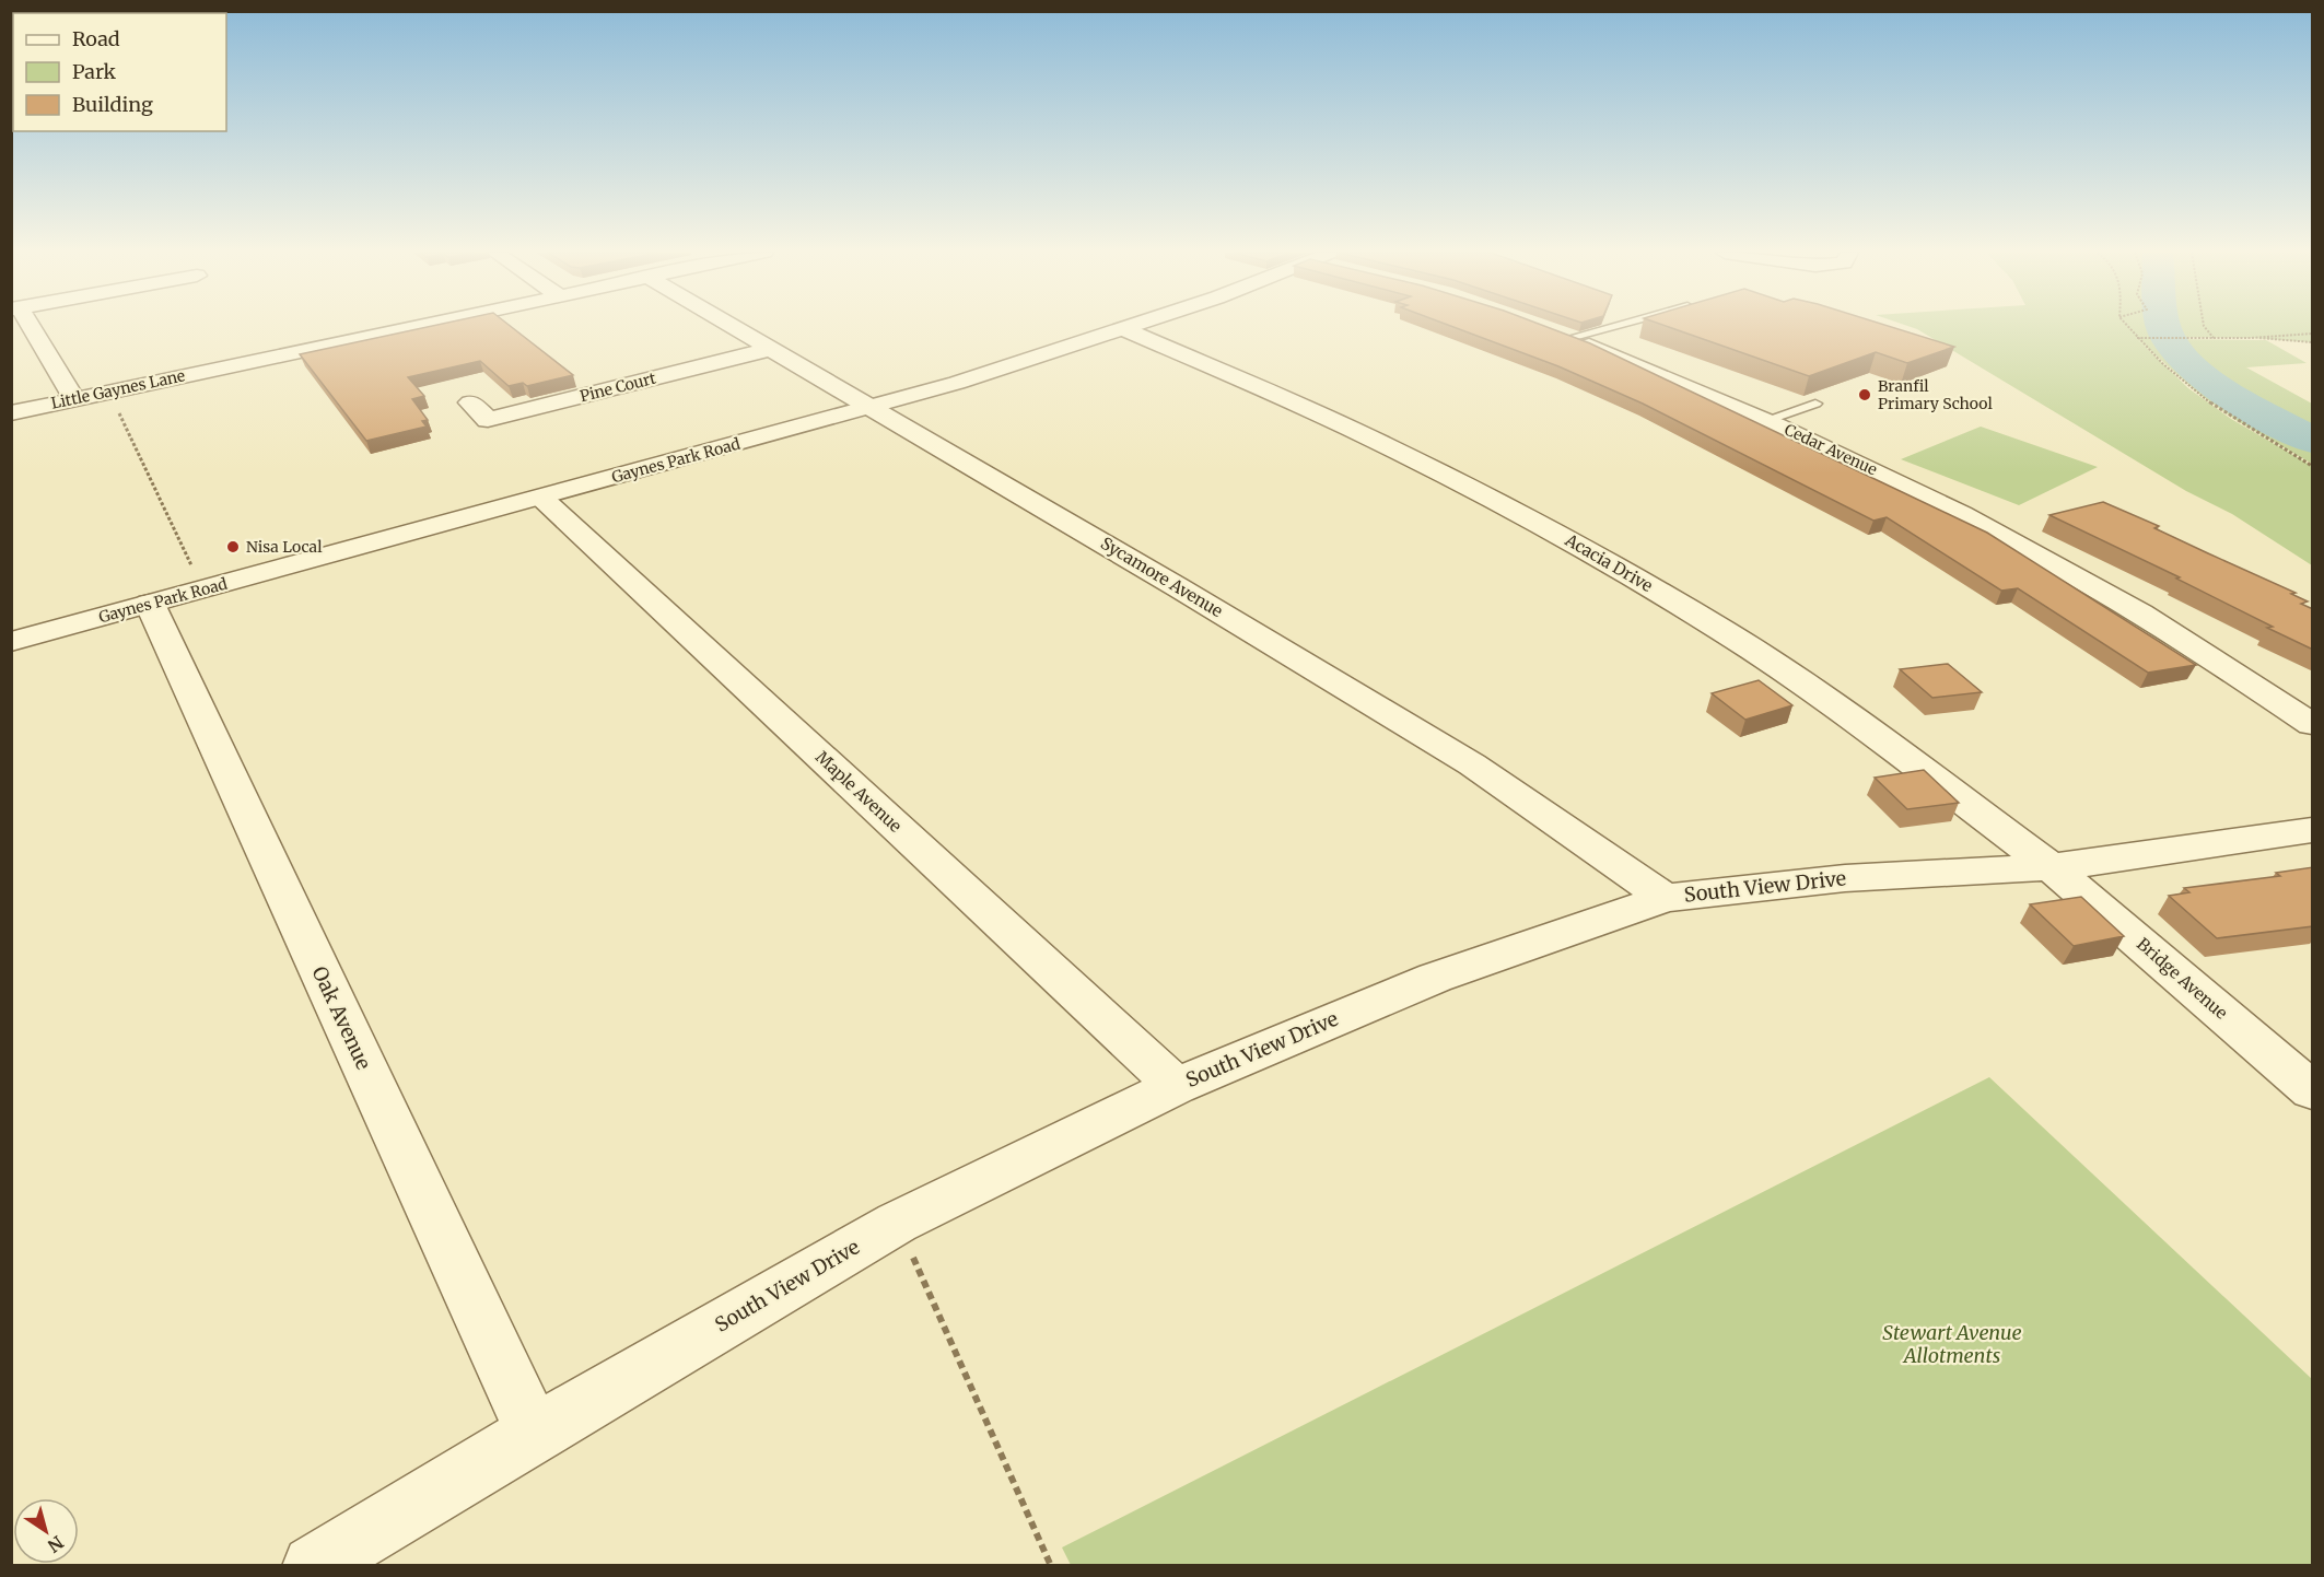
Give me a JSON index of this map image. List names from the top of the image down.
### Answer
{
  "streets": {
    "street": [
      "Pine Court",
      "Little Gaynes Lane",
      "Cedar Avenue",
      "Gaynes Park Road",
      "Acacia Drive",
      "Sycamore Avenue",
      "Maple Avenue",
      "South View Drive",
      "Bridge Avenue",
      "Oak Avenue"
    ]
  },
  "crossings": [
    ["Pine Court", "Sycamore Avenue"],
    ["Gaynes Park Road", "Acacia Drive"],
    ["Gaynes Park Road", "Sycamore Avenue"],
    ["Gaynes Park Road", "Maple Avenue"],
    ["Gaynes Park Road", "Oak Avenue"],
    ["Acacia Drive", "South View Drive"],
    ["Acacia Drive", "Bridge Avenue"],
    ["Sycamore Avenue", "South View Drive"],
    ["Maple Avenue", "South View Drive"],
    ["South View Drive", "Bridge Avenue"],
    ["South View Drive", "Oak Avenue"]
  ],
  "parks": ["Stewart Avenue Allotments"],
  "places": ["Branfil Primary School", "Nisa Local"],
  "legend": ["Road", "Park", "Building"],
  "north": "bottom right"
}
